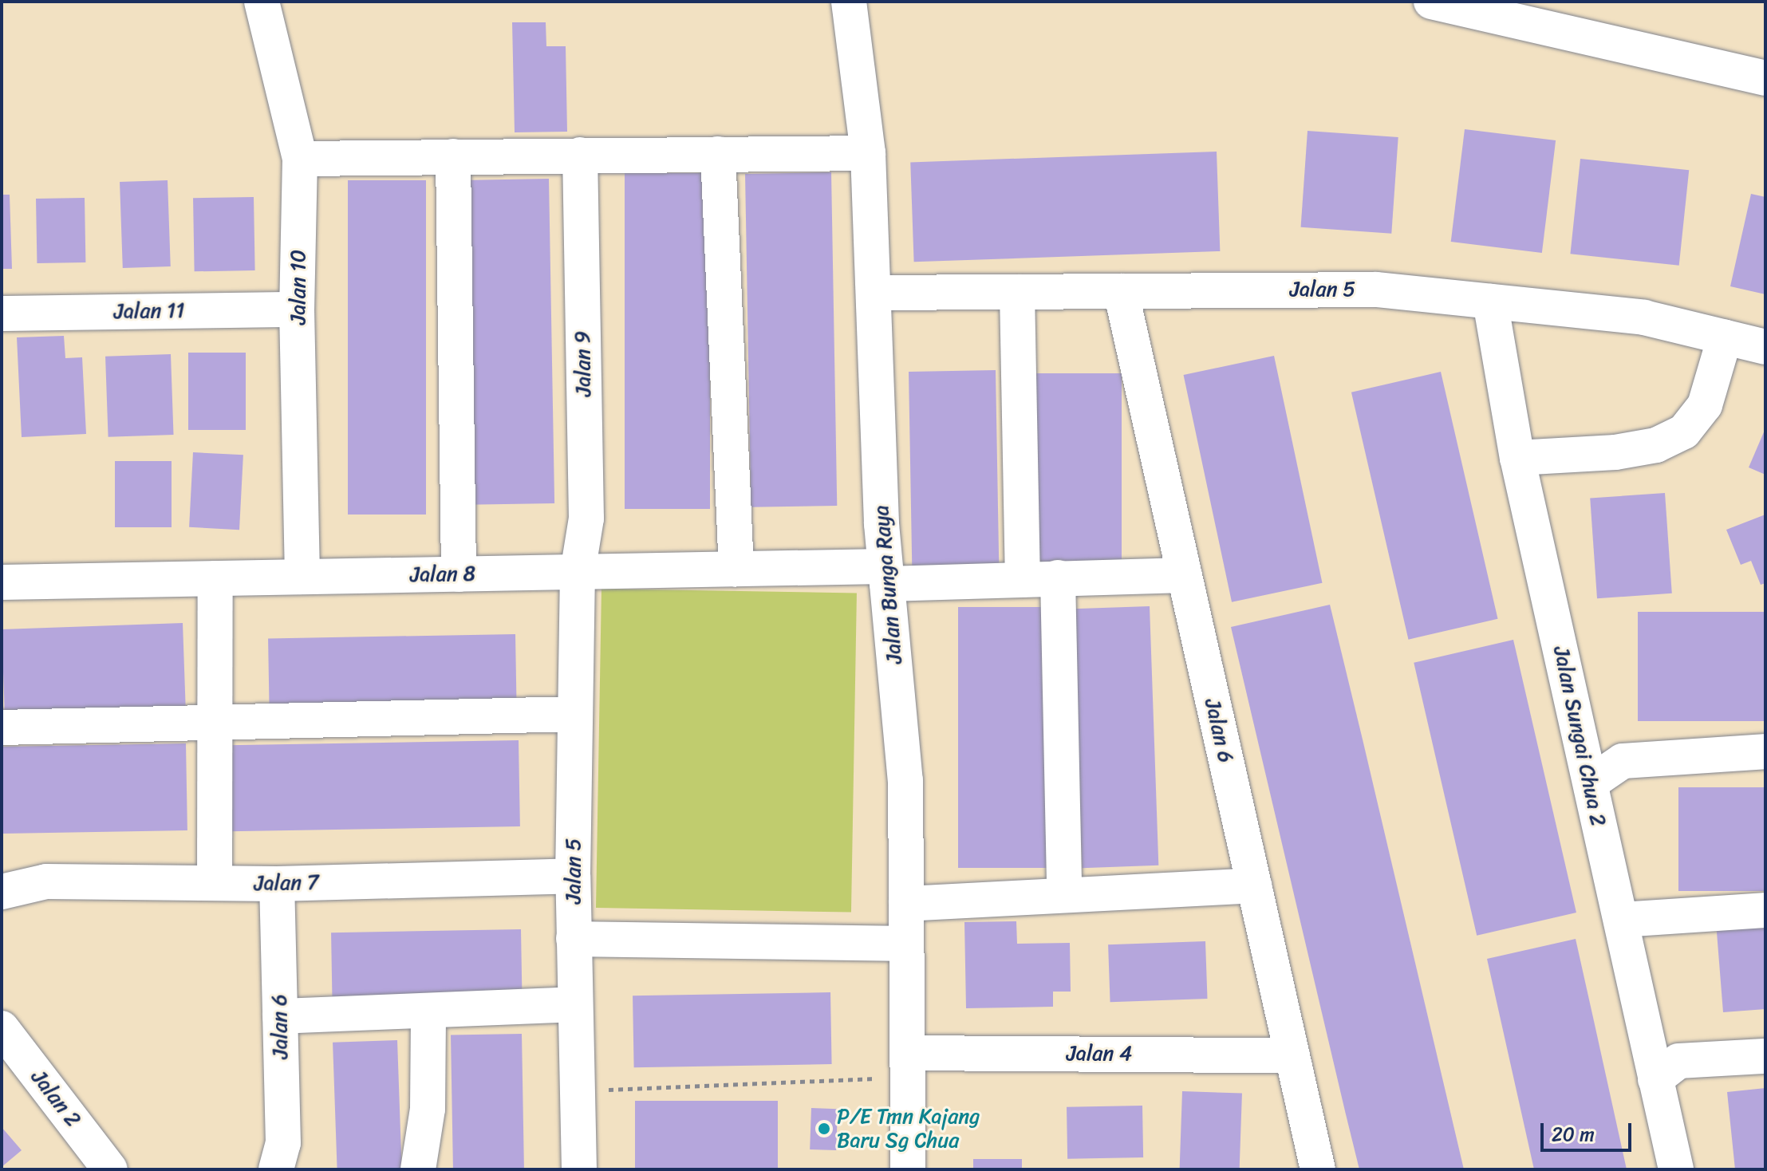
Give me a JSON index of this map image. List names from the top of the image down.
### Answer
{
  "streets": {
    "street": [
      "Jalan 10",
      "Jalan 5",
      "Jalan 11",
      "Jalan 9",
      "Jalan 8",
      "Jalan Bunga Raya",
      "Jalan 6",
      "Jalan Sungai Chua 2",
      "Jalan 7",
      "Jalan 4",
      "Jalan 2"
    ]
  },
  "crossings": [
    ["Jalan 10", "Jalan 11"],
    ["Jalan 10", "Jalan 8"],
    ["Jalan 5", "Jalan 9"],
    ["Jalan 5", "Jalan 8"],
    ["Jalan 5", "Jalan Bunga Raya"],
    ["Jalan 5", "Jalan 6"],
    ["Jalan 5", "Jalan Sungai Chua 2"],
    ["Jalan 5", "Jalan 7"],
    ["Jalan 9", "Jalan 8"],
    ["Jalan 8", "Jalan Bunga Raya"],
    ["Jalan 8", "Jalan 6"],
    ["Jalan Bunga Raya", "Jalan 4"],
    ["Jalan 6", "Jalan 7"],
    ["Jalan 6", "Jalan 4"]
  ],
  "places": ["P/E Tmn Kajang Baru Sg Chua"],
  "scale_bar": "20 m"
}
